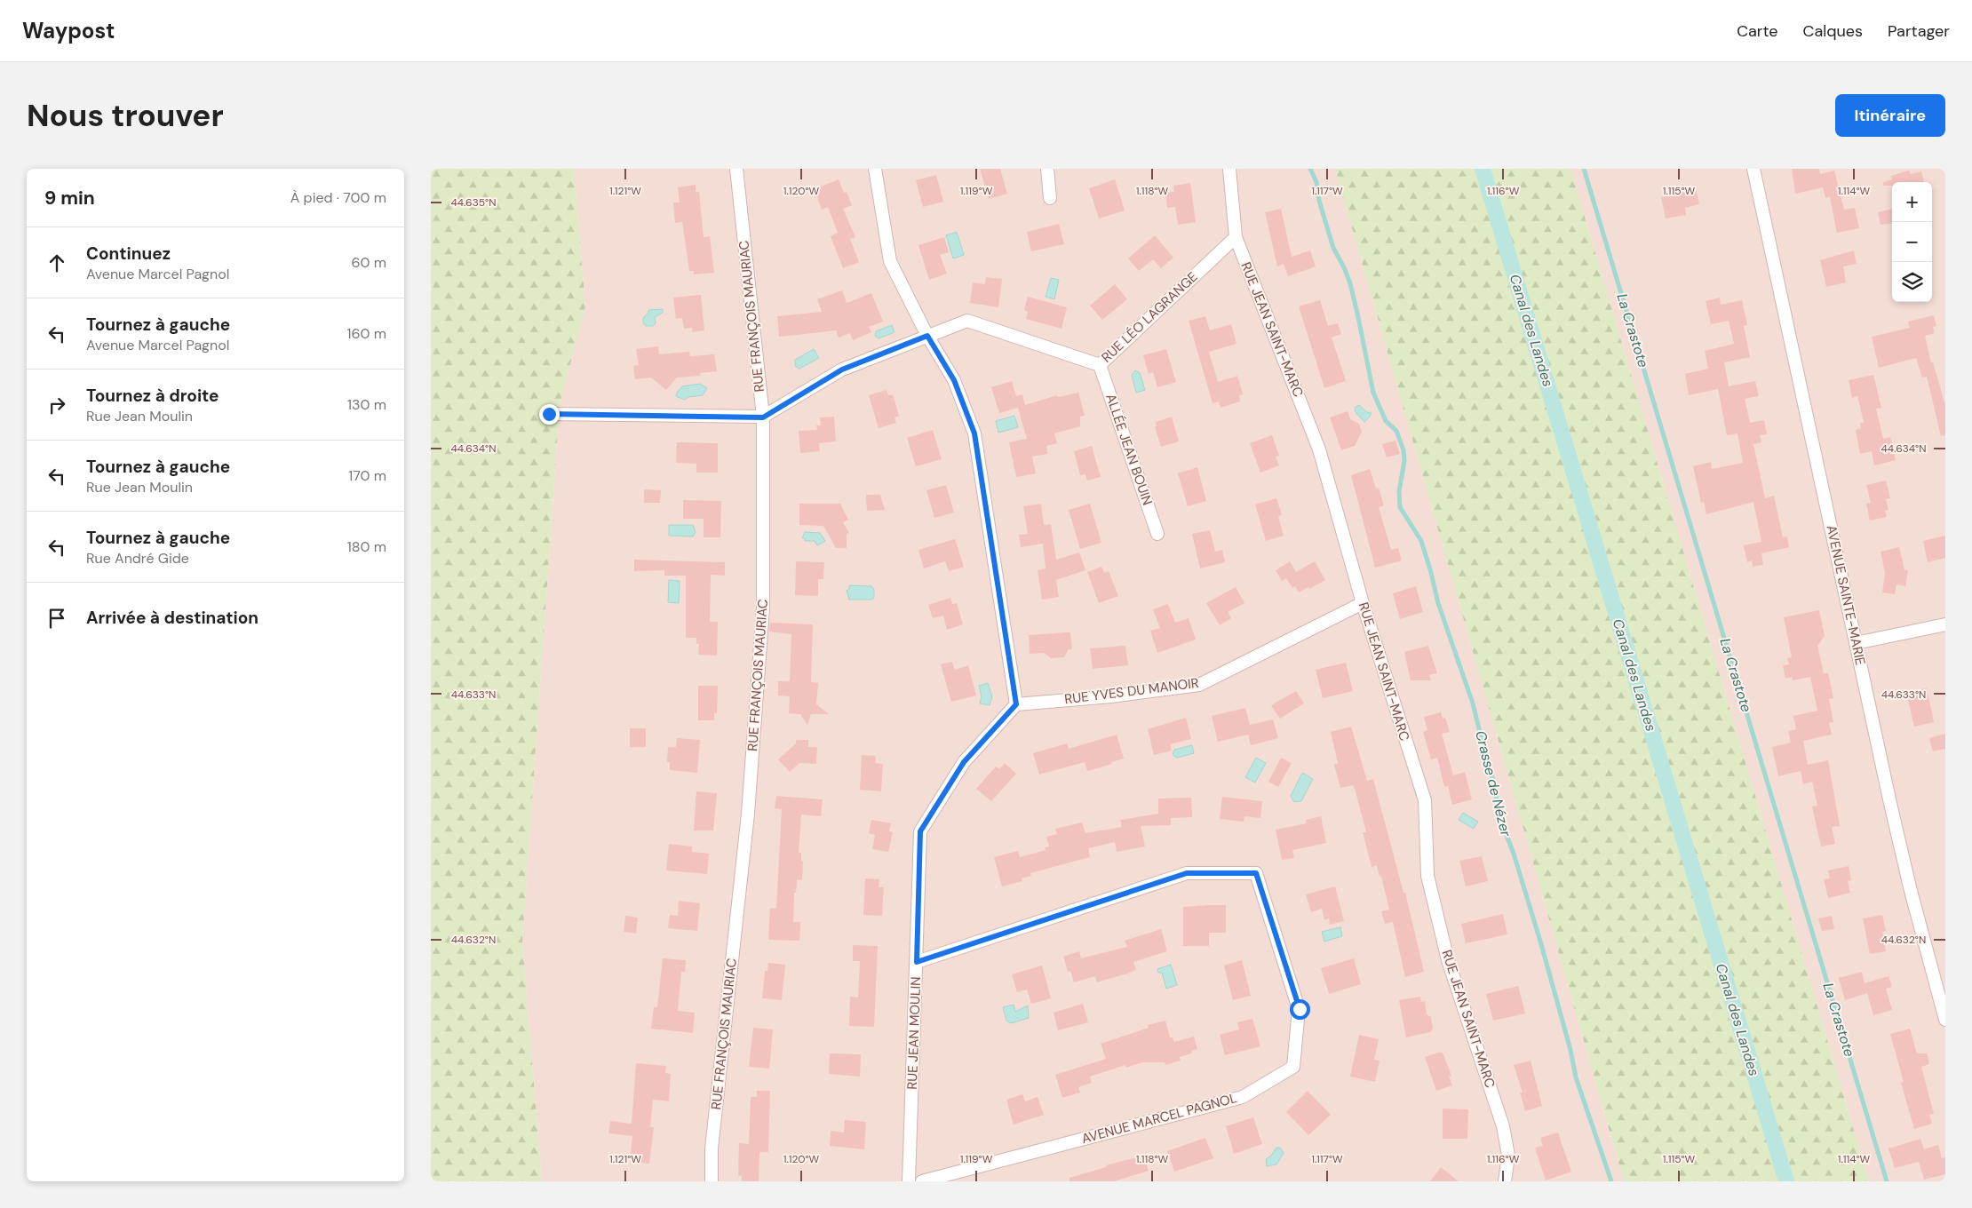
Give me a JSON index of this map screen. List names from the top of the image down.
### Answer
{
  "streets": {
    "street": [
      "RUE FRANÇOIS MAURIAC",
      "RUE LÉO LAGRANGE",
      "RUE JEAN SAINT-MARC",
      "ALLÉE JEAN BOUIN",
      "AVENUE SAINTE-MARIE",
      "RUE YVES DU MANOIR",
      "RUE JEAN MOULIN",
      "AVENUE MARCEL PAGNOL"
    ]
  },
  "crossings": [
    ["RUE FRANÇOIS MAURIAC", "RUE LÉO LAGRANGE"],
    ["RUE LÉO LAGRANGE", "RUE JEAN SAINT-MARC"],
    ["RUE LÉO LAGRANGE", "ALLÉE JEAN BOUIN"],
    ["RUE JEAN SAINT-MARC", "RUE YVES DU MANOIR"],
    ["RUE YVES DU MANOIR", "RUE JEAN MOULIN"],
    ["RUE JEAN MOULIN", "AVENUE MARCEL PAGNOL"]
  ],
  "water": ["Canal des Landes", "La Crastote", "Crasse de Nézer"],
  "page": {
    "header": "Waypost",
    "nav": ["Carte", "Calques", "Partager"],
    "buttons": "Itinéraire",
    "title": "Nous trouver",
    "heading": ["9 min", "À pied · 700 m"],
    "map_buttons": ["+", "−"],
    "list": [
      ["Continuez", "Avenue Marcel Pagnol", "60 m"],
      ["Tournez à gauche", "Avenue Marcel Pagnol", "160 m"],
      ["Tournez à droite", "Rue Jean Moulin", "130 m"],
      ["Tournez à gauche", "Rue Jean Moulin", "170 m"],
      ["Tournez à gauche", "Rue André Gide", "180 m"],
      "Arrivée à destination"
    ]
  },
  "coordinates": [
    "1.121°W",
    "1.120°W",
    "1.119°W",
    "1.118°W",
    "1.117°W",
    "1.116°W",
    "1.115°W",
    "1.114°W",
    "44.635°N",
    "44.634°N",
    "44.633°N",
    "44.632°N"
  ]
}
